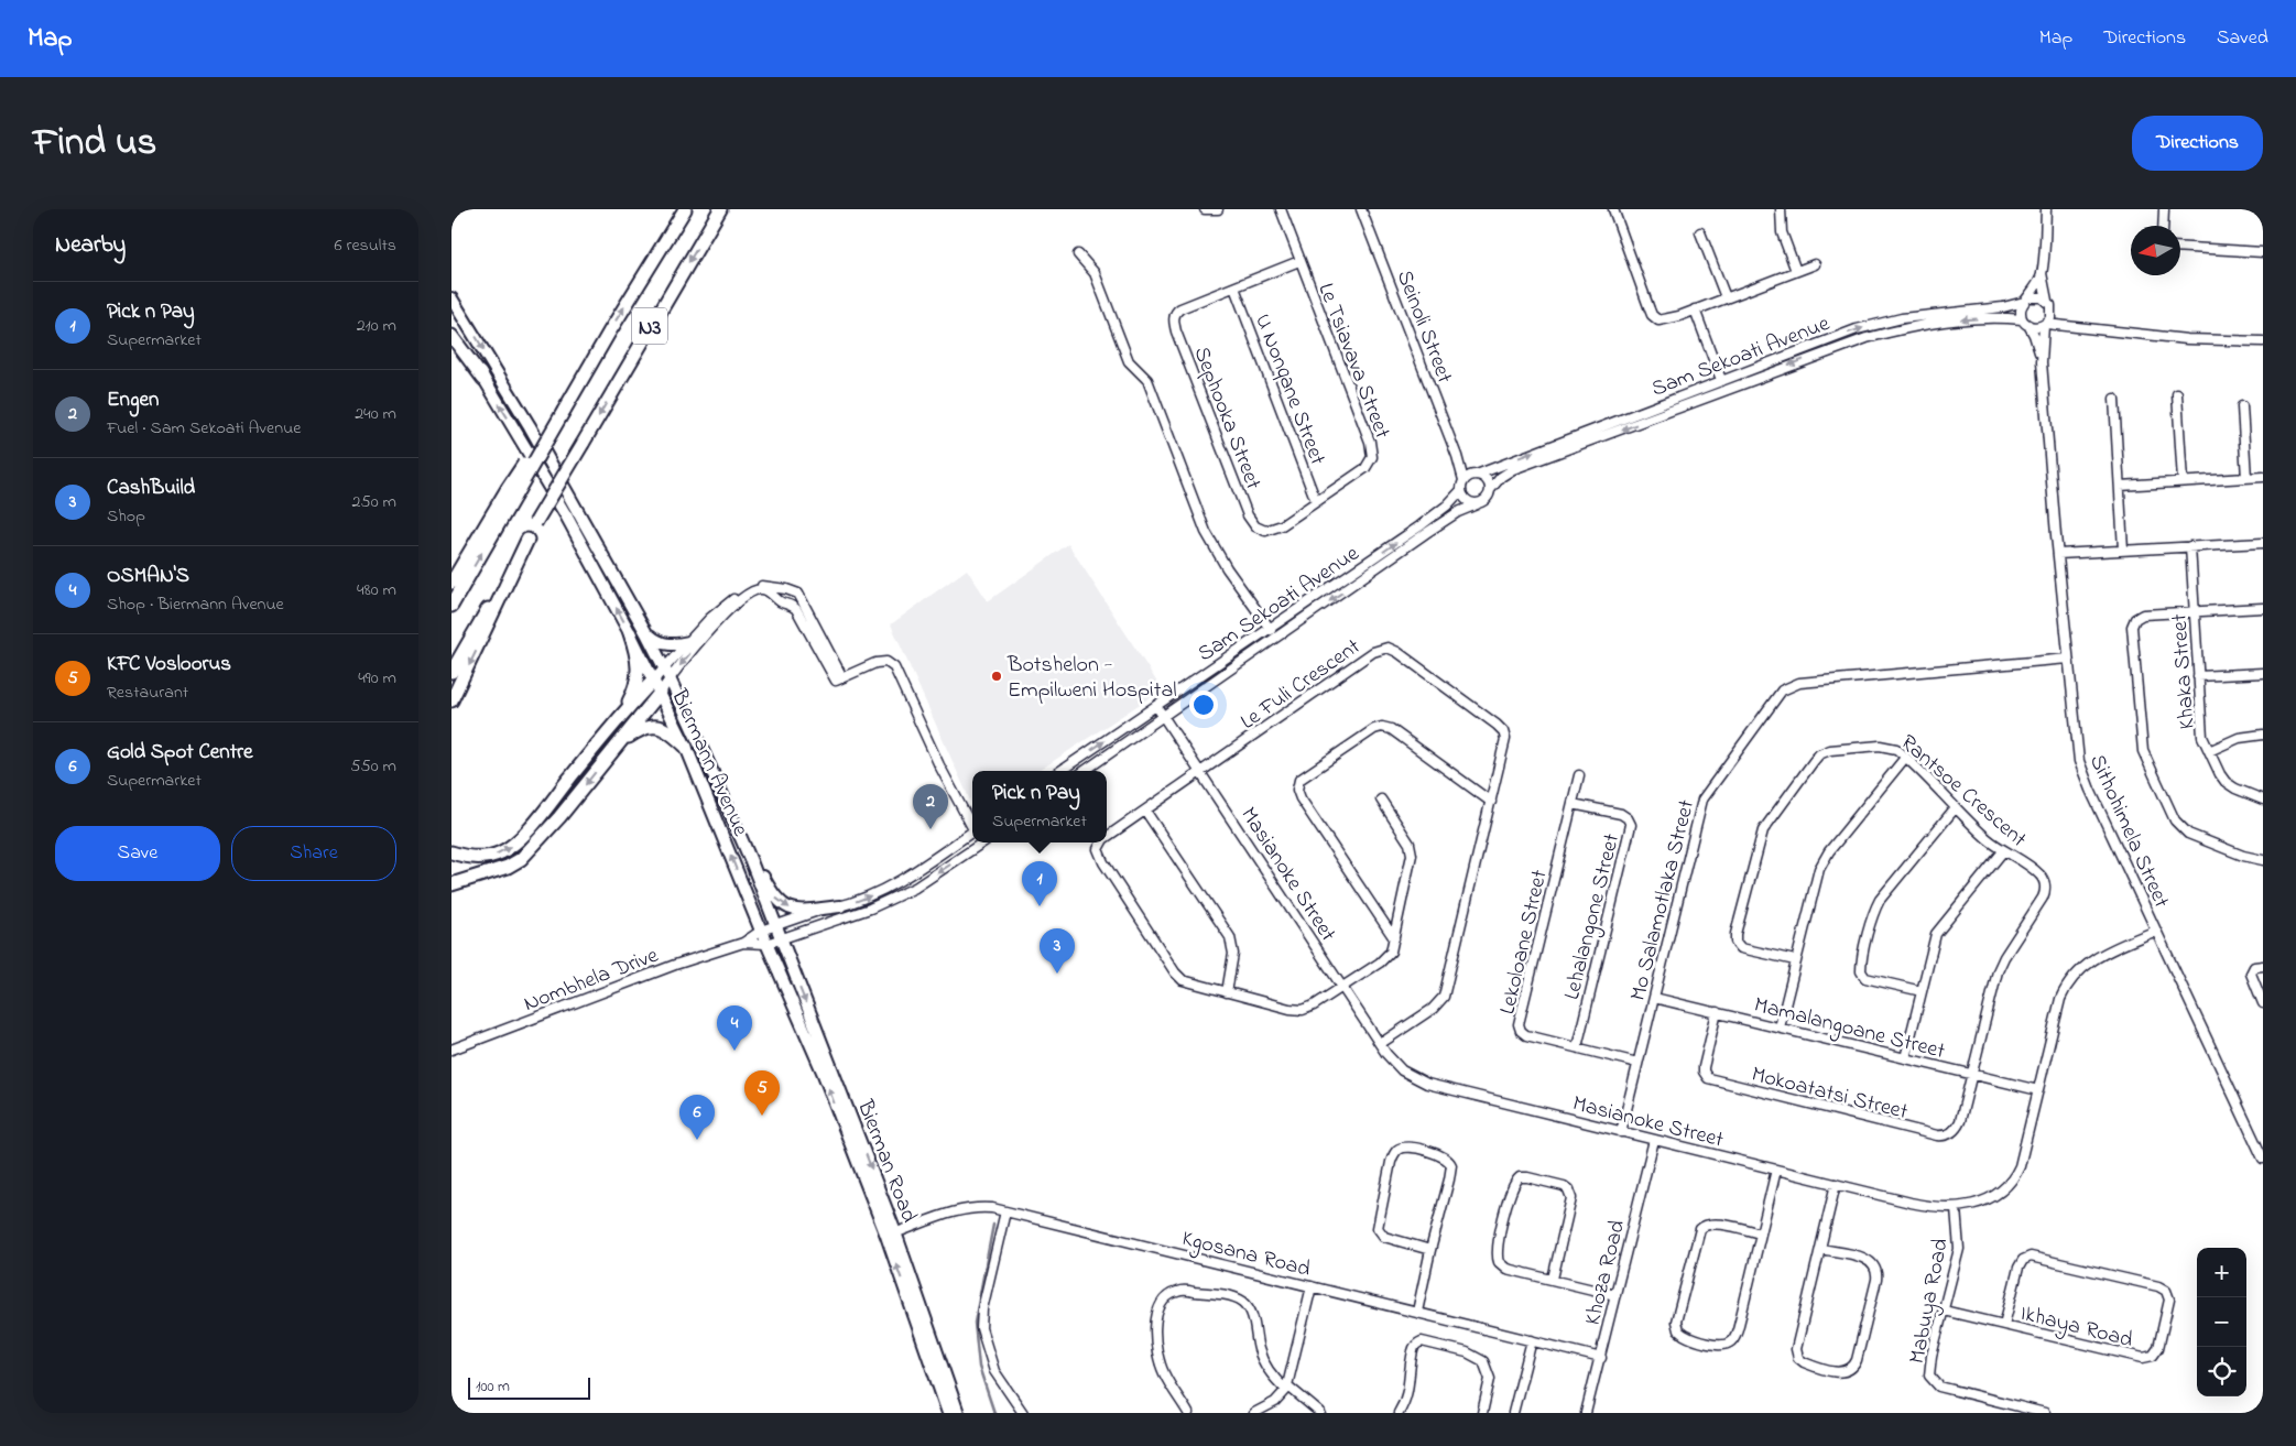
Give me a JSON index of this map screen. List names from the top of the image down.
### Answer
{
  "streets": {
    "highway": ["N3"],
    "main road": ["Biermann Avenue", "Bierman Road"],
    "street": [
      "Seinoli Street",
      "Sam Sekoati Avenue",
      "Le Tsiavava Street",
      "U Nonqane Street",
      "Sephooka Street",
      "Khaka Street",
      "Le Fuli Crescent",
      "Rantsoe Crescent",
      "Sithohimela Street",
      "Masianoke Street",
      "Mo Salamotlaka Street",
      "Lehalangone Street",
      "Lekoloane Street",
      "Nombhela Drive",
      "Mamalangoane Street",
      "Mokoatatsi Street",
      "Kgosana Road",
      "Khoza Road",
      "Mabuya Road",
      "Ikhaya Road"
    ]
  },
  "crossings": [
    ["Seinoli Street", "Sam Sekoati Avenue"],
    ["Sam Sekoati Avenue", "Sithohimela Street"],
    ["Sam Sekoati Avenue", "Masianoke Street"],
    ["Le Tsiavava Street", "U Nonqane Street"],
    ["Le Tsiavava Street", "Sephooka Street"],
    ["U Nonqane Street", "Sephooka Street"],
    ["Le Fuli Crescent", "Masianoke Street"],
    ["Biermann Avenue", "Nombhela Drive"],
    ["Biermann Avenue", "Bierman Road"],
    ["Biermann Avenue", "Kgosana Road"],
    ["Rantsoe Crescent", "Mamalangoane Street"],
    ["Rantsoe Crescent", "Mokoatatsi Street"],
    ["Sithohimela Street", "Masianoke Street"],
    ["Sithohimela Street", "Mo Salamotlaka Street"],
    ["Masianoke Street", "Mo Salamotlaka Street"],
    ["Masianoke Street", "Mamalangoane Street"],
    ["Masianoke Street", "Khoza Road"],
    ["Masianoke Street", "Mabuya Road"],
    ["Mo Salamotlaka Street", "Lekoloane Street"],
    ["Mo Salamotlaka Street", "Mamalangoane Street"],
    ["Lehalangone Street", "Lekoloane Street"],
    ["Mamalangoane Street", "Mokoatatsi Street"],
    ["Bierman Road", "Kgosana Road"],
    ["Kgosana Road", "Khoza Road"],
    ["Mabuya Road", "Ikhaya Road"]
  ],
  "places": ["Botshelon - Empilweni Hospital"],
  "scale_bar": "100 m",
  "north": "left",
  "page": {
    "header": "Map",
    "nav": ["Map", "Directions", "Saved"],
    "title": "Find us",
    "buttons": [
      "Directions",
      ["Save", "Share"]
    ],
    "heading": ["Nearby", "6 results"],
    "list": [
      {
        "mark": "1",
        "name": "Pick n Pay",
        "note": "Supermarket",
        "value": "210 m"
      },
      {
        "mark": "2",
        "name": "Engen",
        "note": "Fuel · Sam Sekoati Avenue",
        "value": "240 m"
      },
      {
        "mark": "3",
        "name": "CashBuild",
        "note": "Shop",
        "value": "250 m"
      },
      {
        "mark": "4",
        "name": "OSMAN'S",
        "note": "Shop · Biermann Avenue",
        "value": "480 m"
      },
      {
        "mark": "5",
        "name": "KFC Vosloorus",
        "note": "Restaurant",
        "value": "490 m"
      },
      {
        "mark": "6",
        "name": "Gold Spot Centre",
        "note": "Supermarket",
        "value": "550 m"
      }
    ],
    "popup": ["Pick n Pay", "Supermarket"],
    "pins": [
      "2",
      "1",
      "3",
      "4",
      "5",
      "6"
    ],
    "map_buttons": ["+", "−"],
    "scale": "100 m"
  }
}
